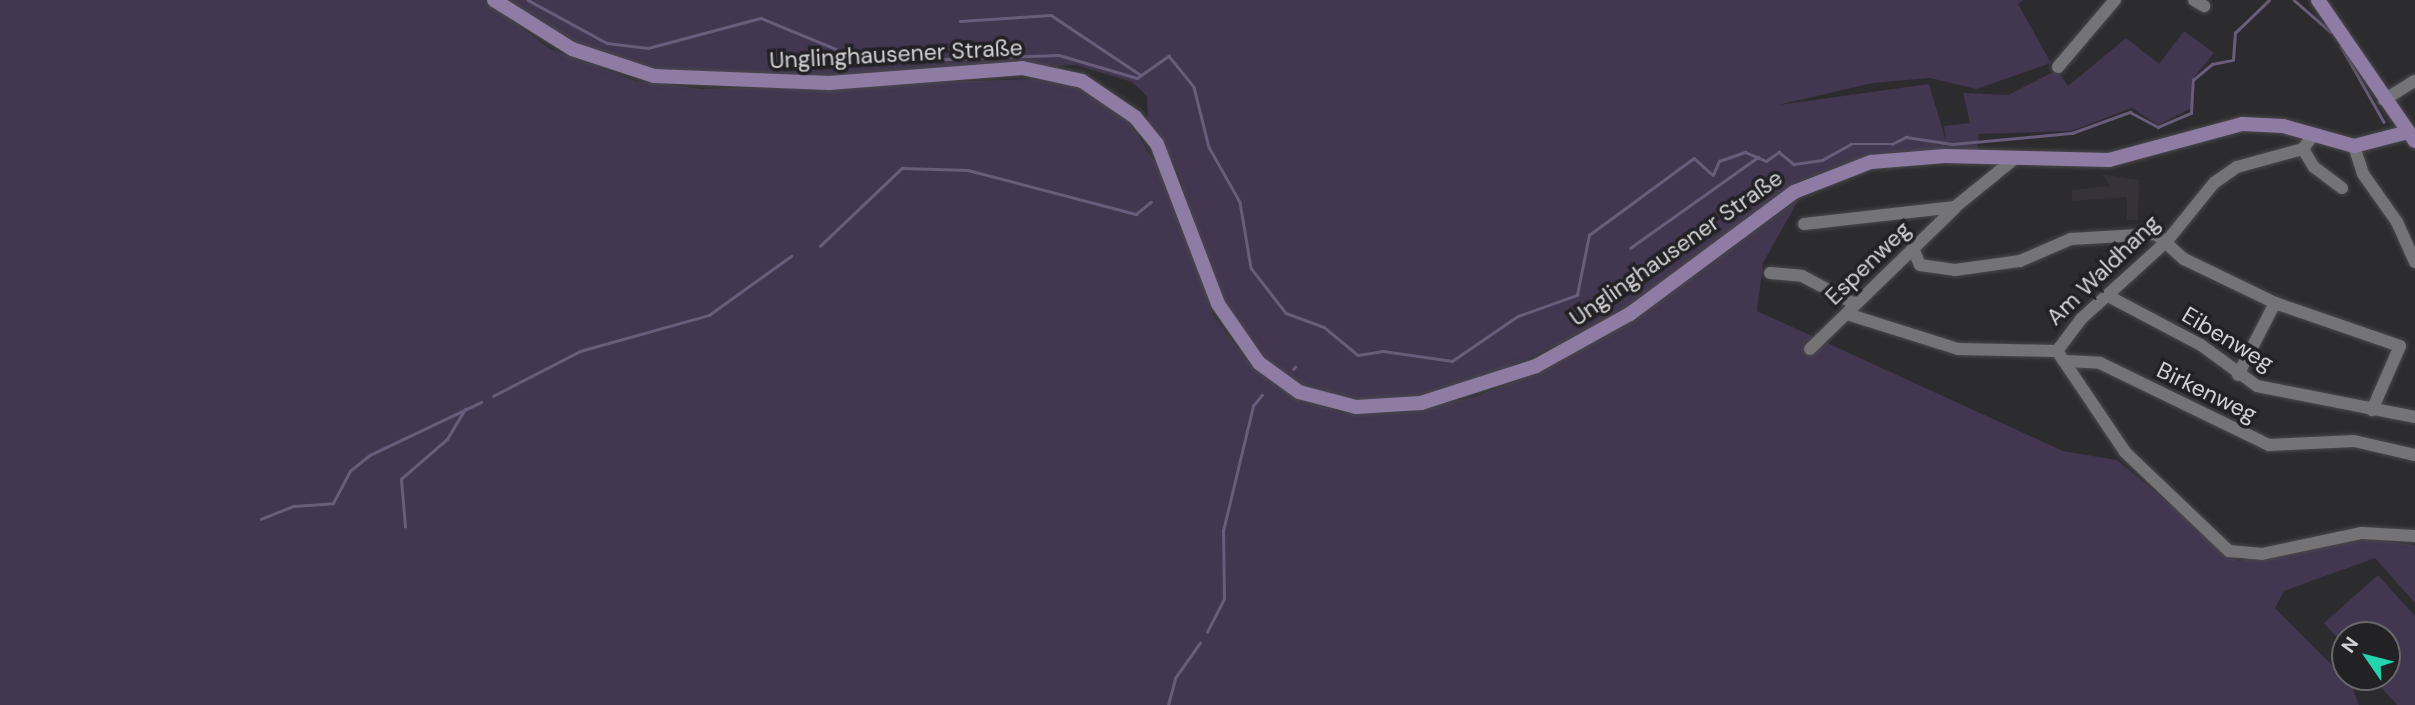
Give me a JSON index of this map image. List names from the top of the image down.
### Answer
{
  "streets": {
    "main road": ["Unglinghausener Straße"],
    "street": [
      "Espenweg",
      "Am Waldhang",
      "Eibenweg",
      "Birkenweg"
    ]
  },
  "crossings": [
    ["Unglinghausener Straße", "Espenweg"],
    ["Espenweg", "Birkenweg"],
    ["Am Waldhang", "Eibenweg"],
    ["Am Waldhang", "Birkenweg"]
  ],
  "north": "top left"
}
